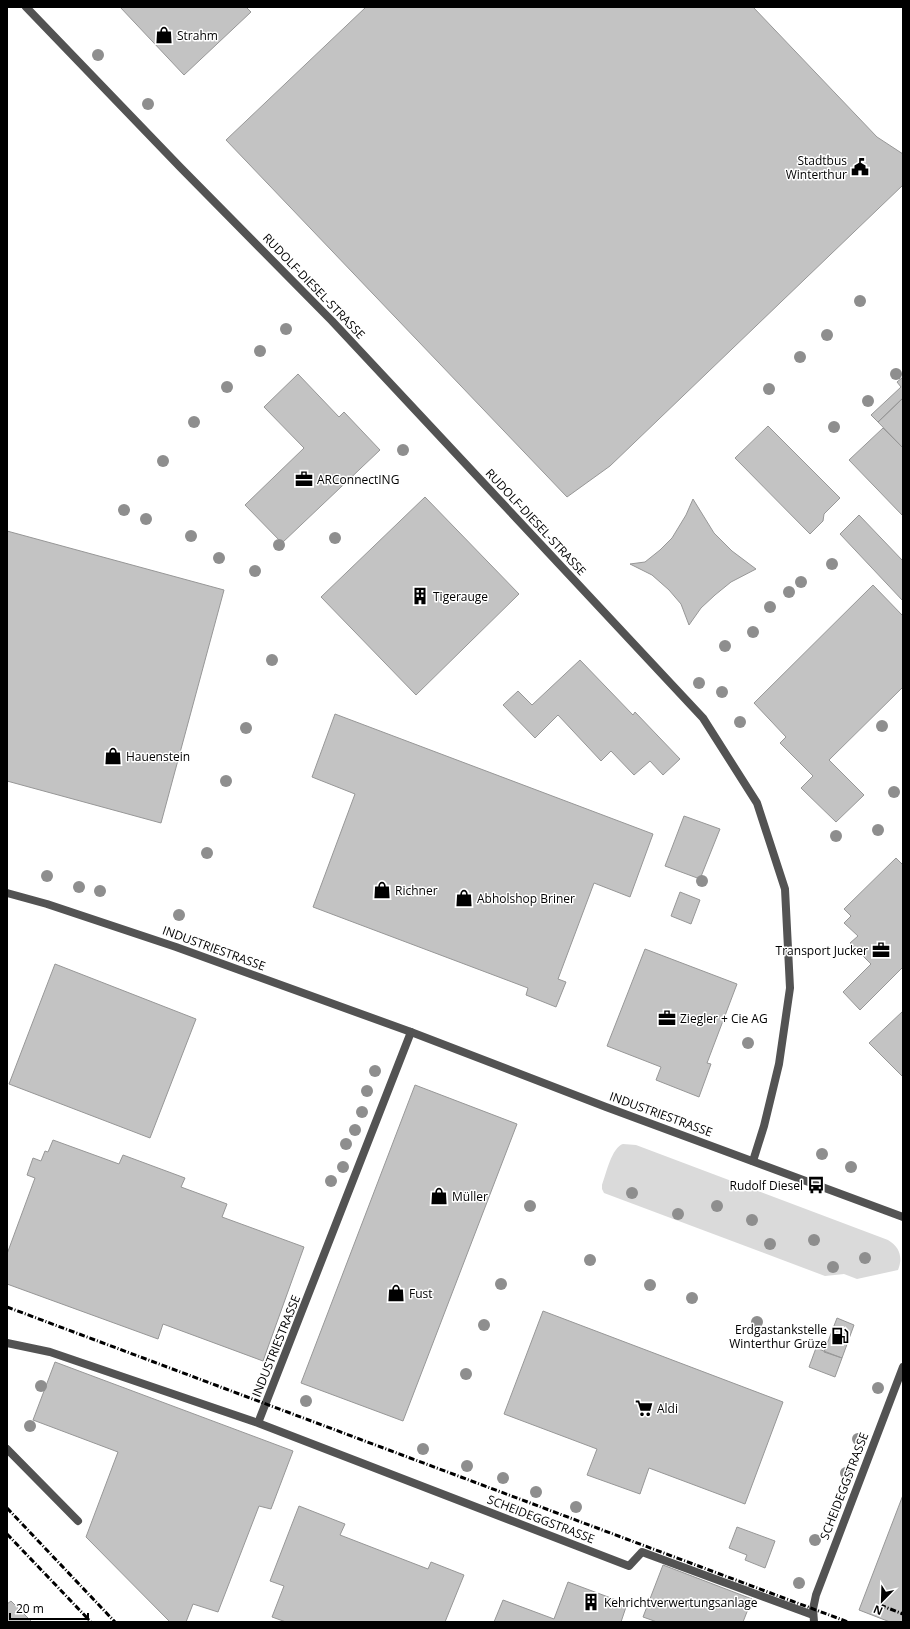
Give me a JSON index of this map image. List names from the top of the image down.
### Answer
{
  "streets": {
    "street": ["RUDOLF-DIESEL-STRASSE", "INDUSTRIESTRASSE", "SCHEIDEGGSTRASSE"]
  },
  "crossings": [
    ["RUDOLF-DIESEL-STRASSE", "INDUSTRIESTRASSE"],
    ["INDUSTRIESTRASSE", "SCHEIDEGGSTRASSE"]
  ],
  "places": {
    "shop": [
      "Strahm",
      "Hauenstein",
      "Richner",
      "Abholshop Briner",
      "Müller",
      "Fust"
    ],
    "public building": ["Stadtbus Winterthur"],
    "office": ["ARConnectING", "Transport Jucker", "Ziegler + Cie AG"],
    "building": ["Tigerauge", "Kehrichtverwertungsanlage"],
    "bus stop": ["Rudolf Diesel"],
    "fuel station": ["Erdgastankstelle Winterthur Grüze"],
    "supermarket": ["Aldi"]
  },
  "scale_bar": "20 m",
  "north": "bottom left"
}
